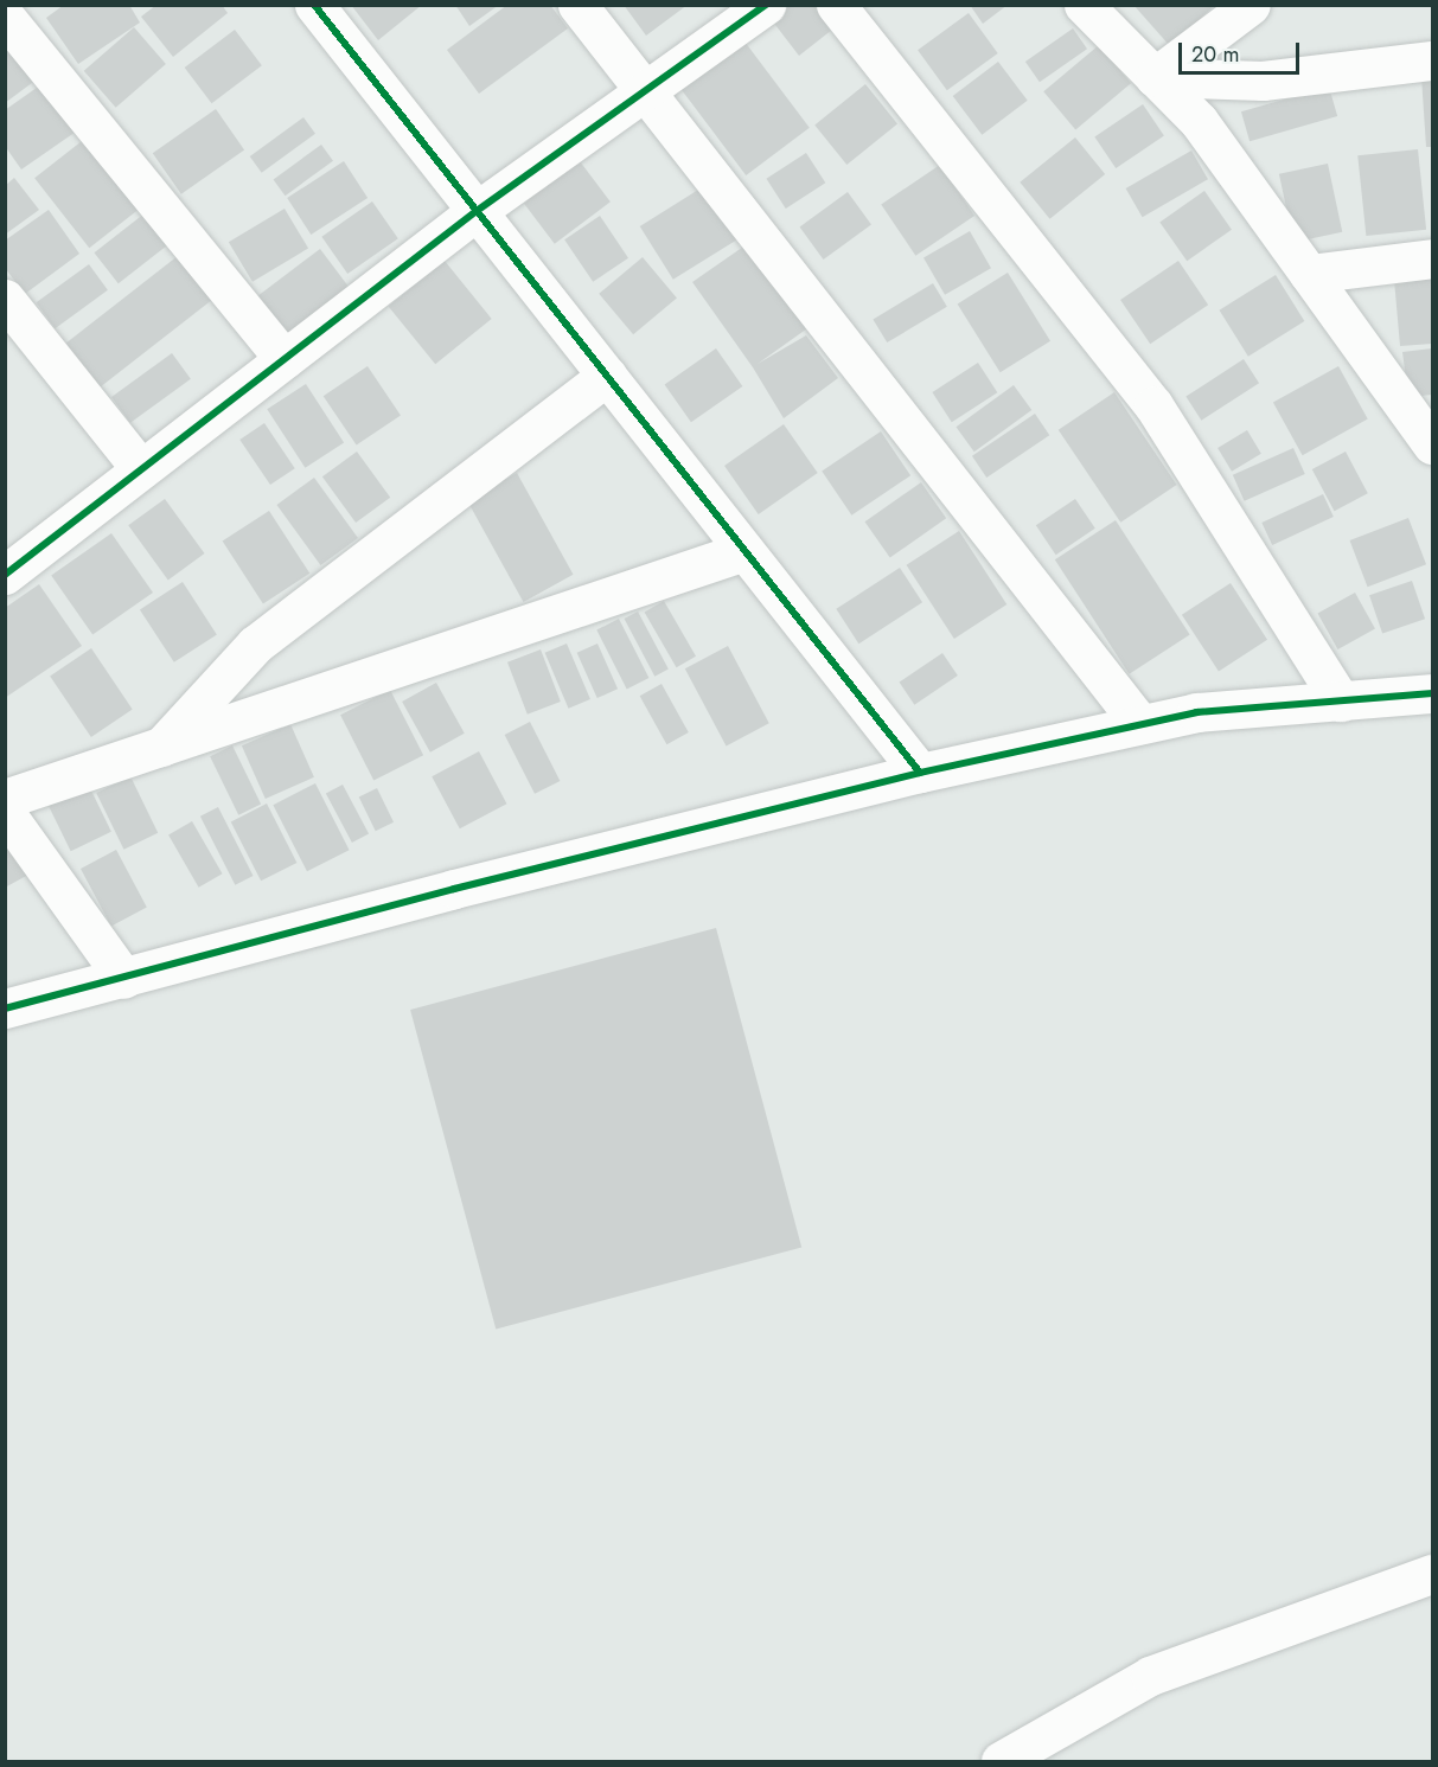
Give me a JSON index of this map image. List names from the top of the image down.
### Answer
{
  "scale_bar": "20 m"
}
